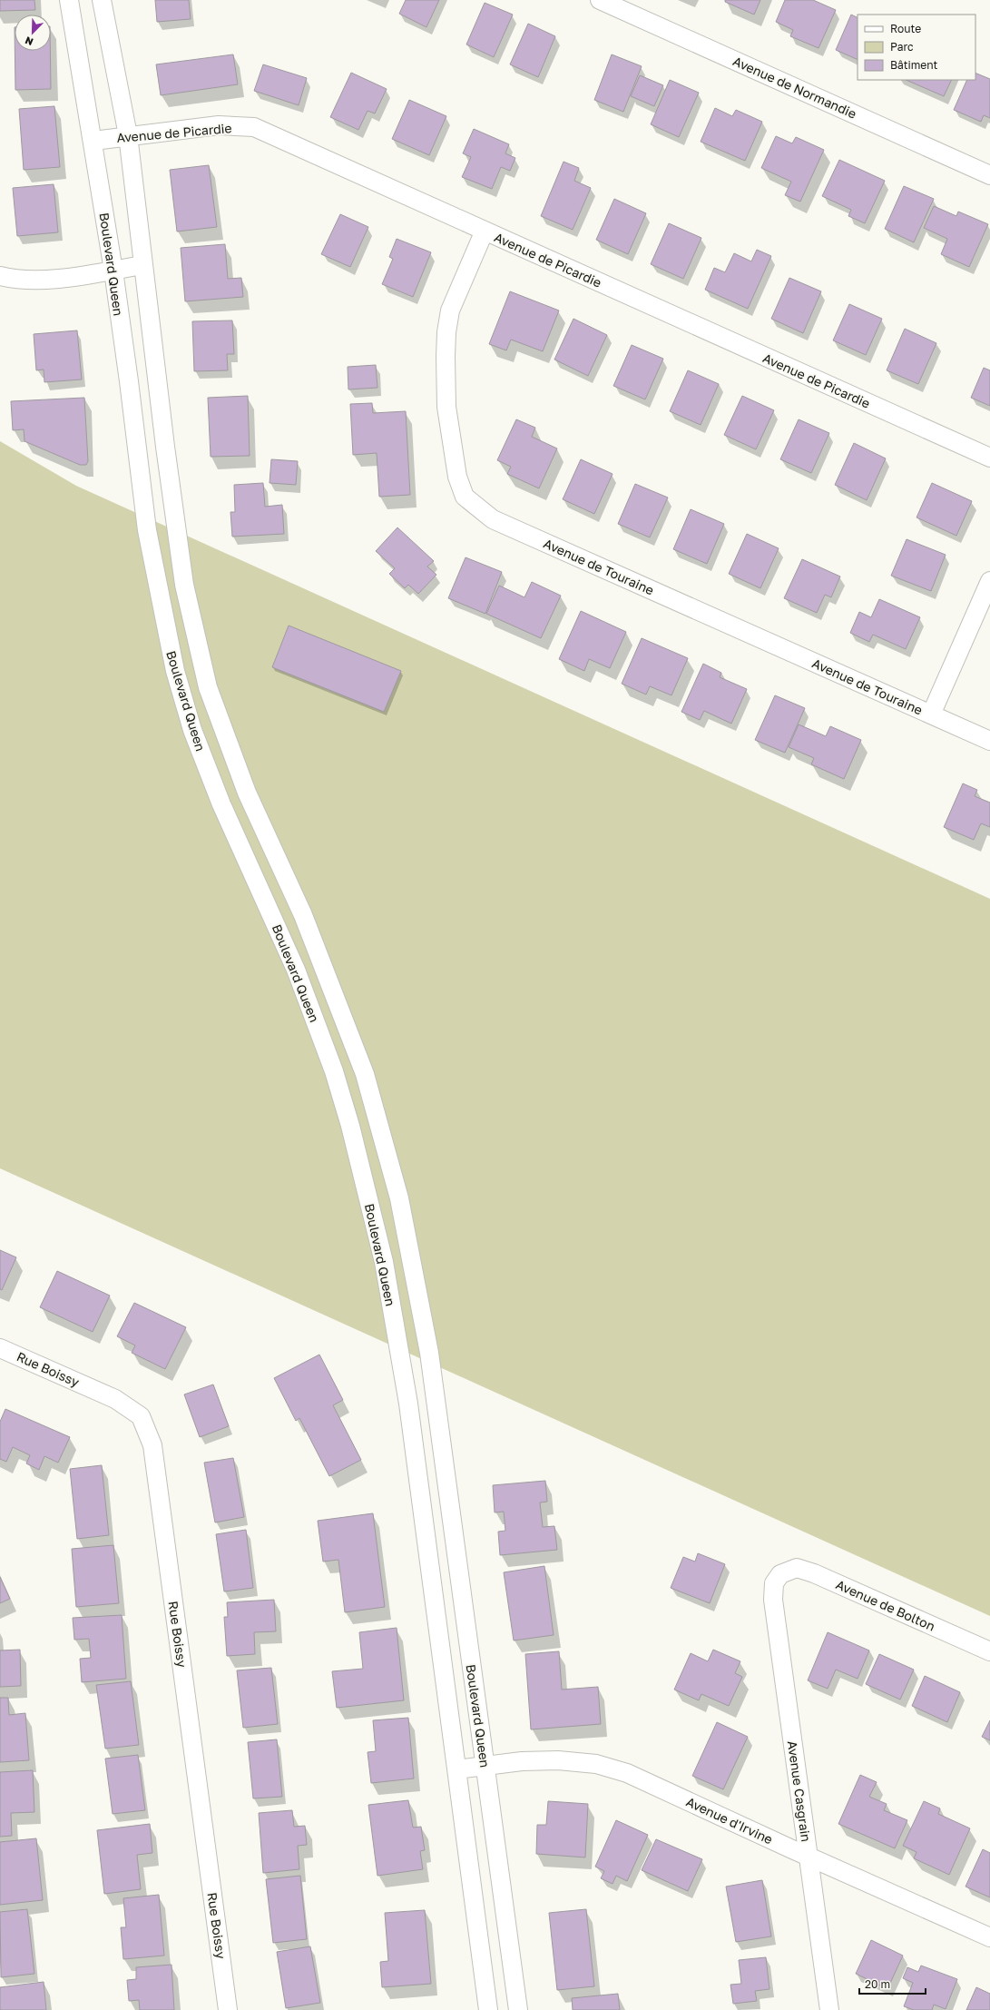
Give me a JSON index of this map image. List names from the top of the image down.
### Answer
{
  "streets": {
    "street": [
      "Avenue de Normandie",
      "Avenue de Picardie",
      "Boulevard Queen",
      "Avenue de Touraine",
      "Rue Boissy",
      "Avenue de Bolton",
      "Avenue Casgrain",
      "Avenue d'Irvine"
    ]
  },
  "crossings": [
    ["Avenue de Picardie", "Boulevard Queen"],
    ["Avenue de Picardie", "Avenue de Touraine"],
    ["Boulevard Queen", "Avenue d'Irvine"],
    ["Avenue de Bolton", "Avenue Casgrain"],
    ["Avenue Casgrain", "Avenue d'Irvine"]
  ],
  "legend": ["Route", "Parc", "Bâtiment"],
  "scale_bar": "20 m",
  "north": "bottom left"
}
